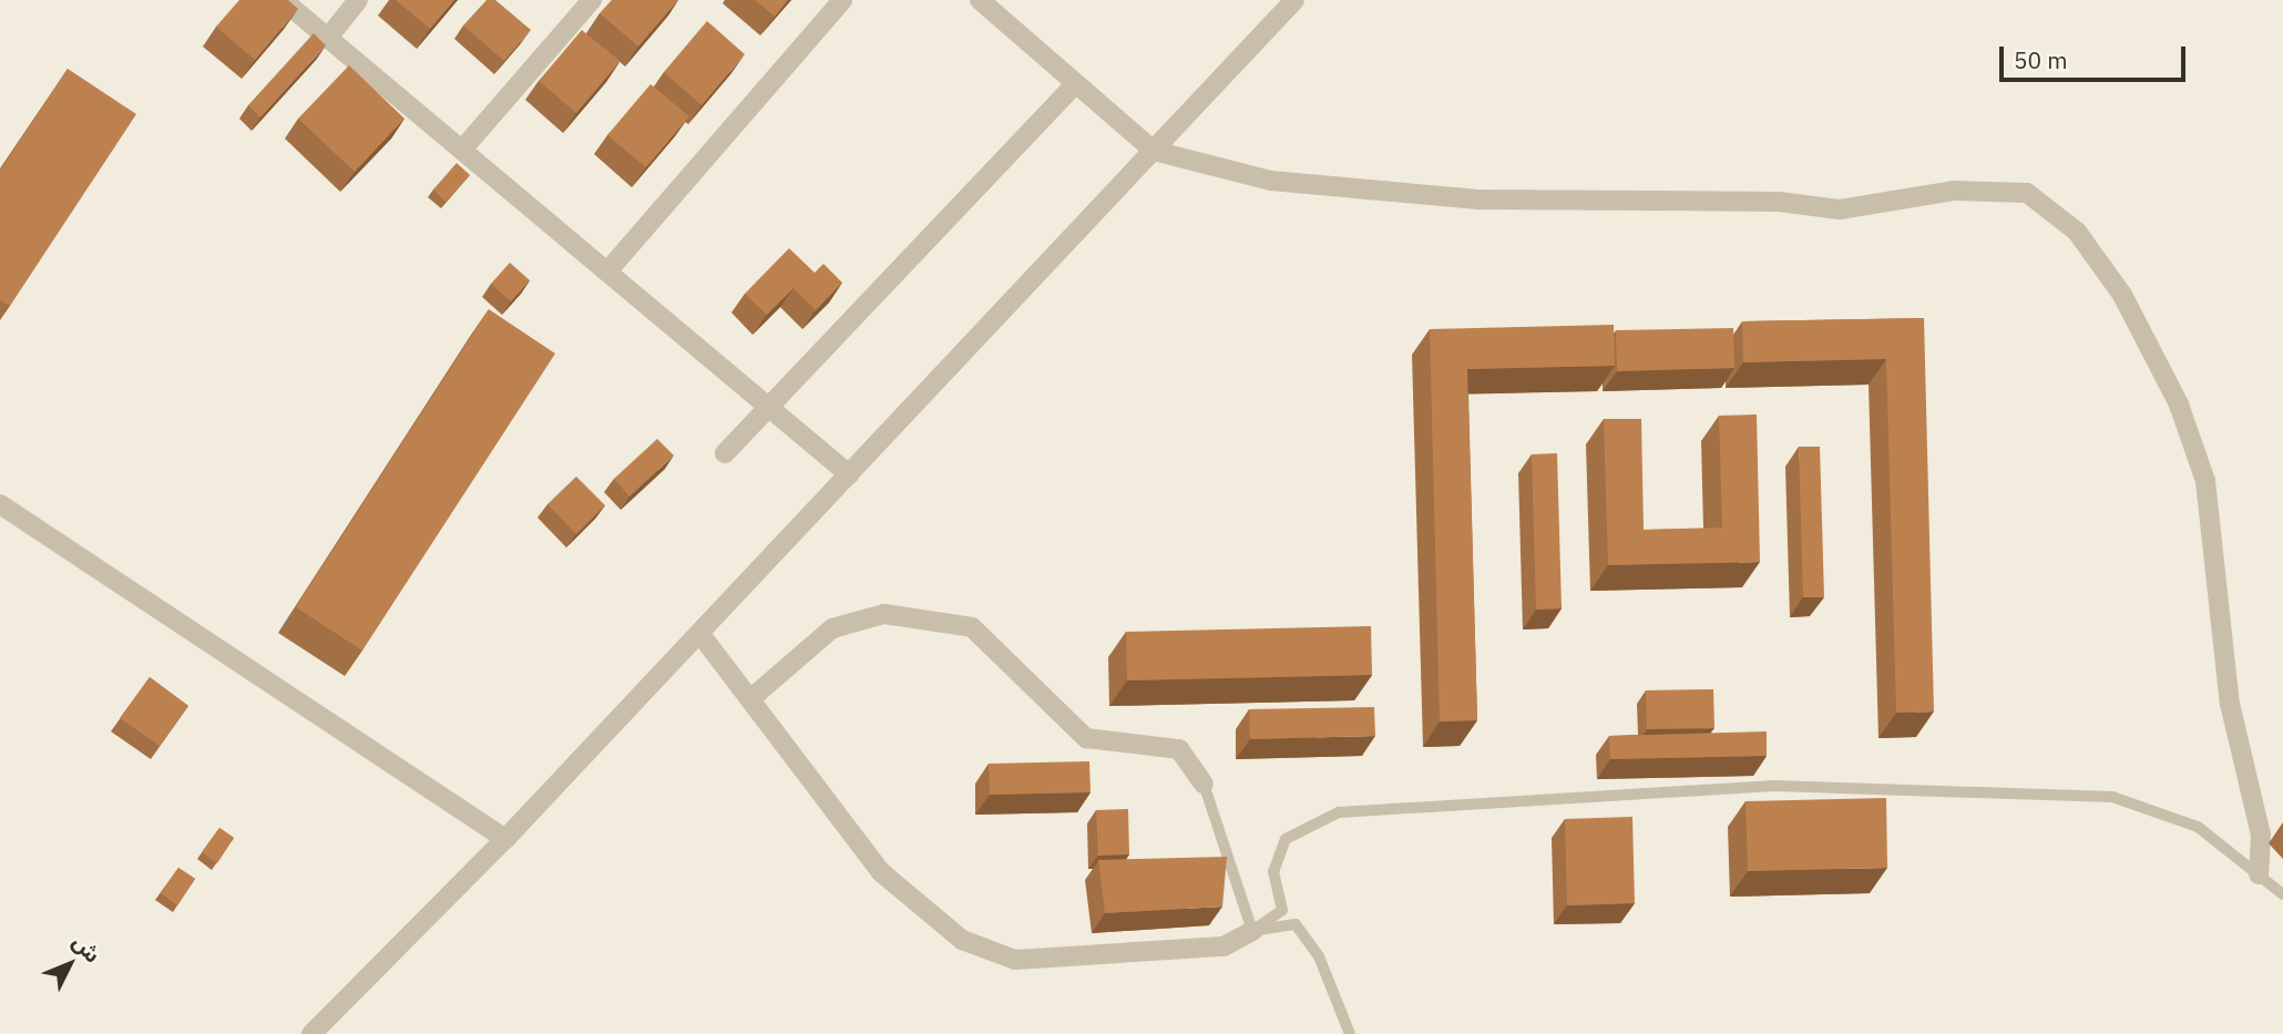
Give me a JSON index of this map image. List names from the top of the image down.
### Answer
{
  "scale_bar": "50 m",
  "north": "top right"
}
